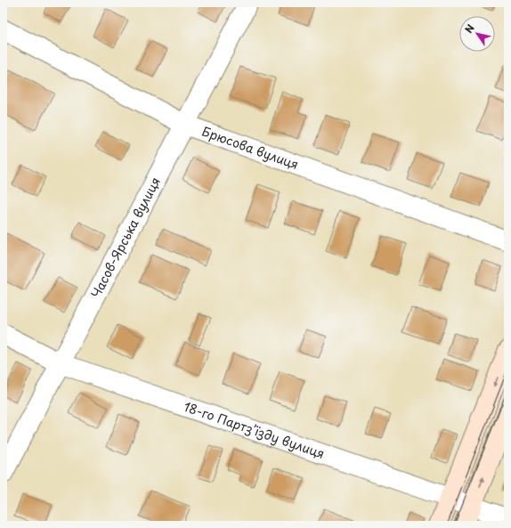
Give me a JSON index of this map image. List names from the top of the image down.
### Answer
{
  "streets": {
    "street": ["Брюсова вулиця", "Часов-Ярська вулиця", "18-го Партз’їзду вулиця"]
  },
  "crossings": [
    ["Брюсова вулиця", "Часов-Ярська вулиця"],
    ["Часов-Ярська вулиця", "18-го Партз’їзду вулиця"]
  ],
  "north": "top left"
}
